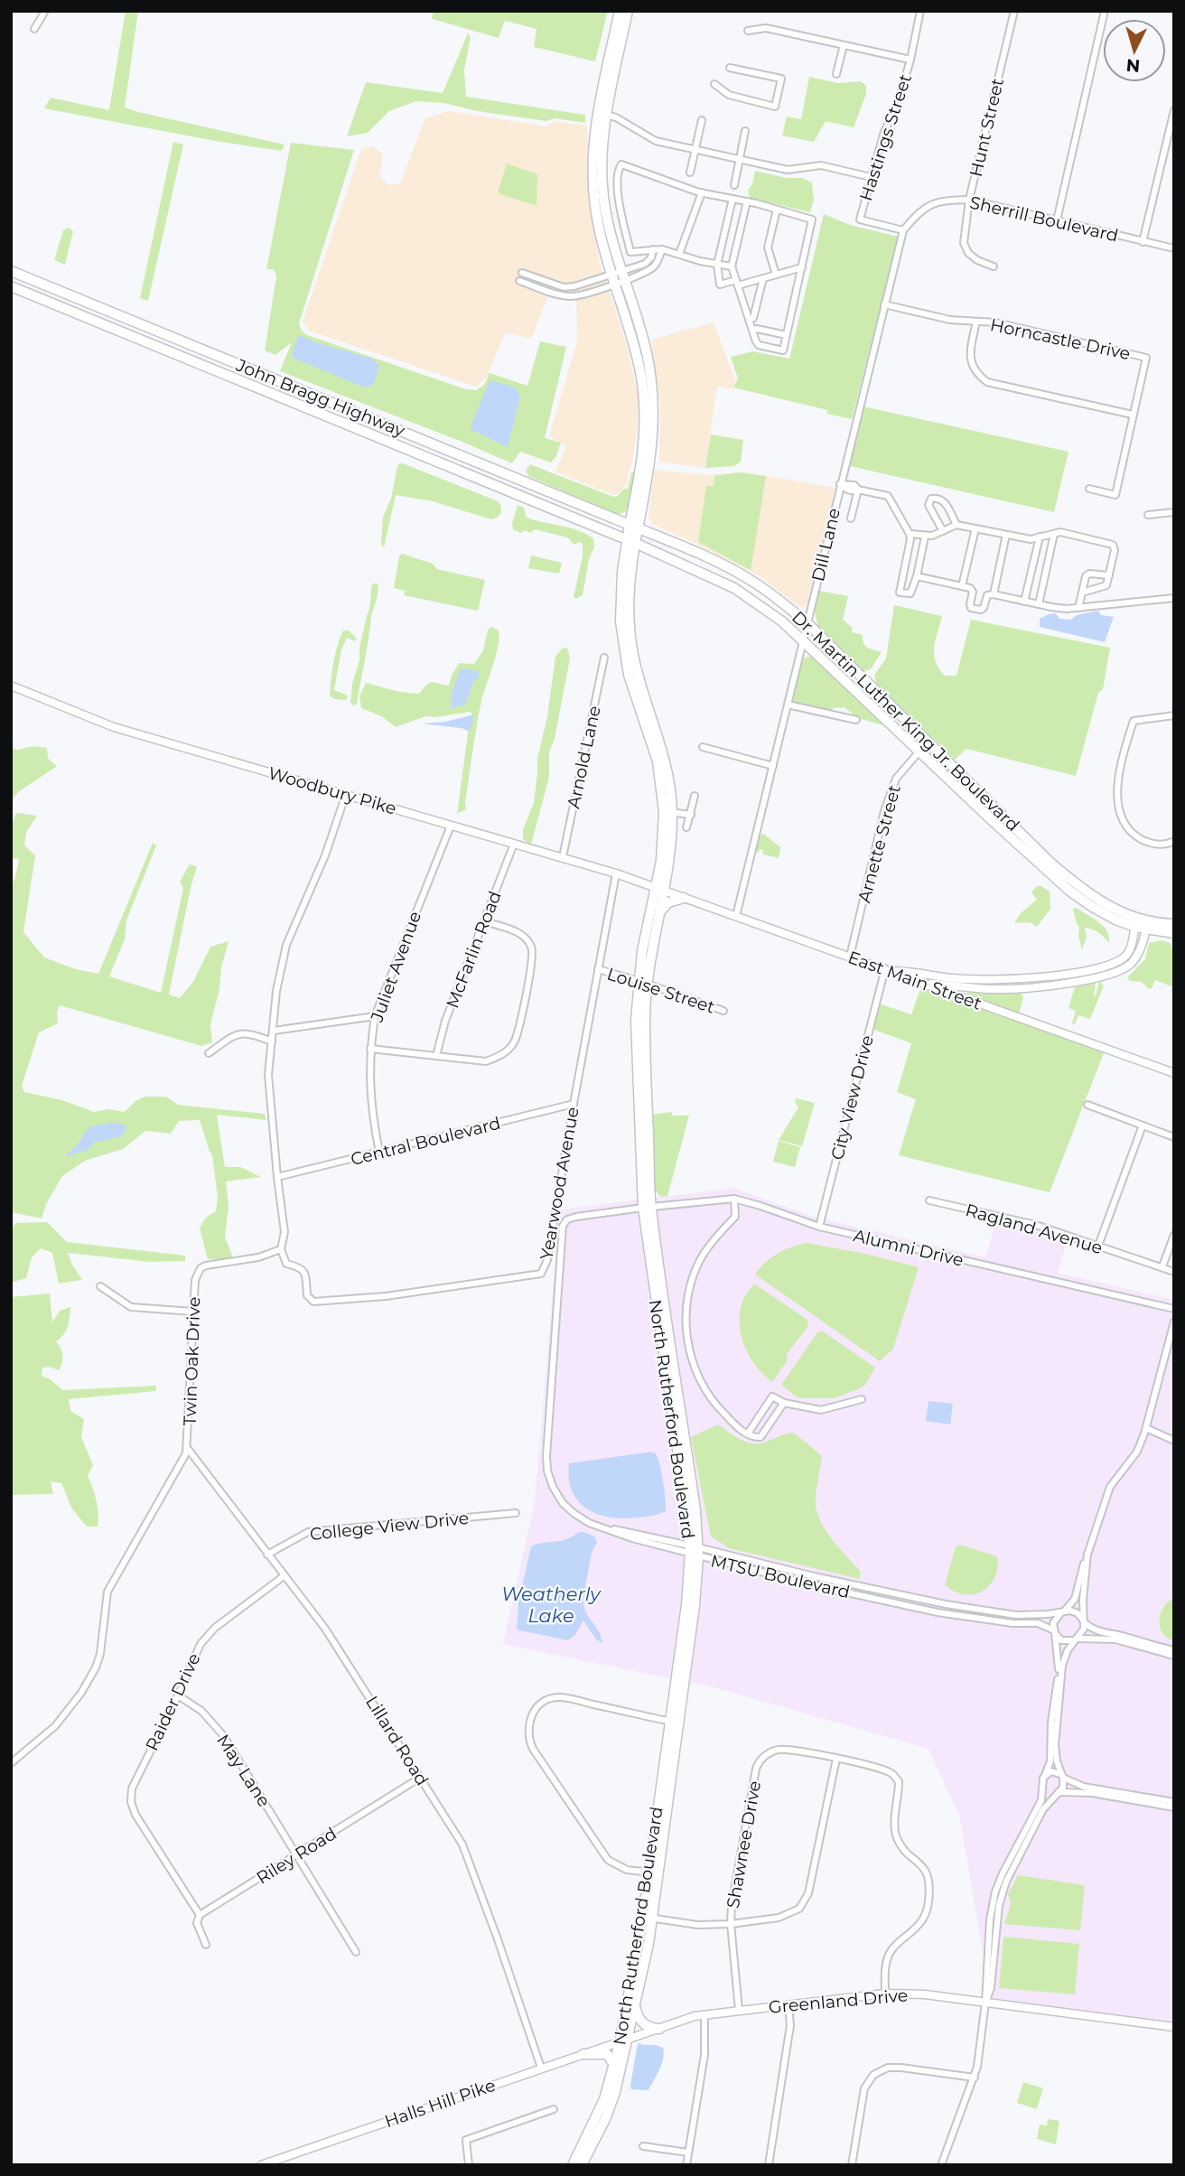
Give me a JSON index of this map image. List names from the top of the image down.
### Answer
{
  "streets": {
    "main road": ["John Bragg Highway", "Dr. Martin Luther King Jr. Boulevard", "North Rutherford Boulevard"],
    "street": [
      "Hunt Street",
      "Hastings Street",
      "Sherrill Boulevard",
      "Horncastle Drive",
      "Dill Lane",
      "Arnold Lane",
      "Woodbury Pike",
      "Arnette Street",
      "McFarlin Road",
      "Juliet Avenue",
      "East Main Street",
      "Louise Street",
      "City View Drive",
      "Central Boulevard",
      "Yearwood Avenue",
      "Ragland Avenue",
      "Alumni Drive",
      "Twin Oak Drive",
      "College View Drive",
      "MTSU Boulevard",
      "Raider Drive",
      "Lillard Road",
      "May Lane",
      "Shawnee Drive",
      "Riley Road",
      "Greenland Drive",
      "Halls Hill Pike"
    ]
  },
  "crossings": [
    ["Hunt Street", "Sherrill Boulevard"],
    ["Hastings Street", "Sherrill Boulevard"],
    ["Sherrill Boulevard", "Dill Lane"],
    ["Horncastle Drive", "Dill Lane"],
    ["John Bragg Highway", "Dr. Martin Luther King Jr. Boulevard"],
    ["Dill Lane", "Dr. Martin Luther King Jr. Boulevard"],
    ["Dill Lane", "East Main Street"],
    ["Dr. Martin Luther King Jr. Boulevard", "Arnette Street"],
    ["Arnold Lane", "Woodbury Pike"],
    ["Woodbury Pike", "McFarlin Road"],
    ["Woodbury Pike", "Juliet Avenue"],
    ["Woodbury Pike", "East Main Street"],
    ["Woodbury Pike", "Yearwood Avenue"],
    ["Woodbury Pike", "North Rutherford Boulevard"],
    ["Arnette Street", "East Main Street"],
    ["Juliet Avenue", "Central Boulevard"],
    ["East Main Street", "City View Drive"],
    ["East Main Street", "North Rutherford Boulevard"],
    ["Louise Street", "Yearwood Avenue"],
    ["Louise Street", "North Rutherford Boulevard"],
    ["City View Drive", "Alumni Drive"],
    ["Central Boulevard", "Yearwood Avenue"],
    ["Yearwood Avenue", "Twin Oak Drive"],
    ["Alumni Drive", "North Rutherford Boulevard"],
    ["Alumni Drive", "MTSU Boulevard"],
    ["Twin Oak Drive", "Lillard Road"],
    ["North Rutherford Boulevard", "MTSU Boulevard"],
    ["North Rutherford Boulevard", "Greenland Drive"],
    ["North Rutherford Boulevard", "Halls Hill Pike"],
    ["College View Drive", "Lillard Road"],
    ["Raider Drive", "Lillard Road"],
    ["Raider Drive", "May Lane"],
    ["Raider Drive", "Riley Road"],
    ["Lillard Road", "Riley Road"],
    ["Lillard Road", "Halls Hill Pike"],
    ["May Lane", "Riley Road"],
    ["Shawnee Drive", "Greenland Drive"],
    ["Greenland Drive", "Halls Hill Pike"]
  ],
  "water": ["Weatherly Lake"],
  "north": "bottom"
}
